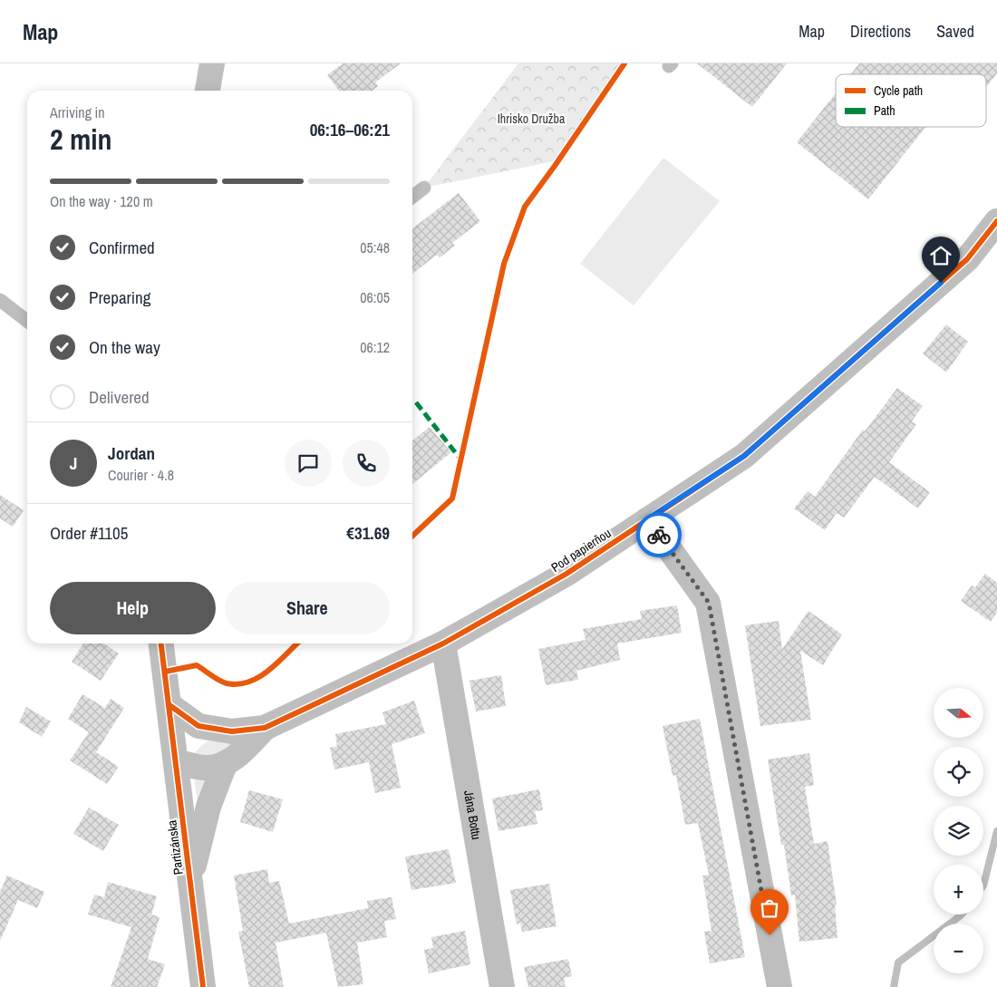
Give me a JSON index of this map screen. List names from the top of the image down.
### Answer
{
  "streets": {
    "street": ["Pod papierňou", "Jána Bottu", "Partizánska"]
  },
  "crossings": [
    ["Pod papierňou", "Jána Bottu"],
    ["Pod papierňou", "Partizánska"]
  ],
  "parks": ["Ihrisko Družba"],
  "legend": ["Cycle path", "Path"],
  "north": "right",
  "page": {
    "header": "Map",
    "nav": ["Map", "Directions", "Saved"],
    "heading": ["2 min", "Arriving in", "06:16–06:21"],
    "panel": [
      "Jordan",
      "Courier · 4.8",
      "Order #1105",
      "€31.69"
    ],
    "bar": "On the way · 120 m",
    "list": [
      ["Confirmed", "05:48"],
      ["Preparing", "06:05"],
      ["On the way", "06:12"],
      "Delivered"
    ],
    "round": "J",
    "buttons": ["Help", "Share"],
    "map_buttons": ["+", "−"]
  }
}
